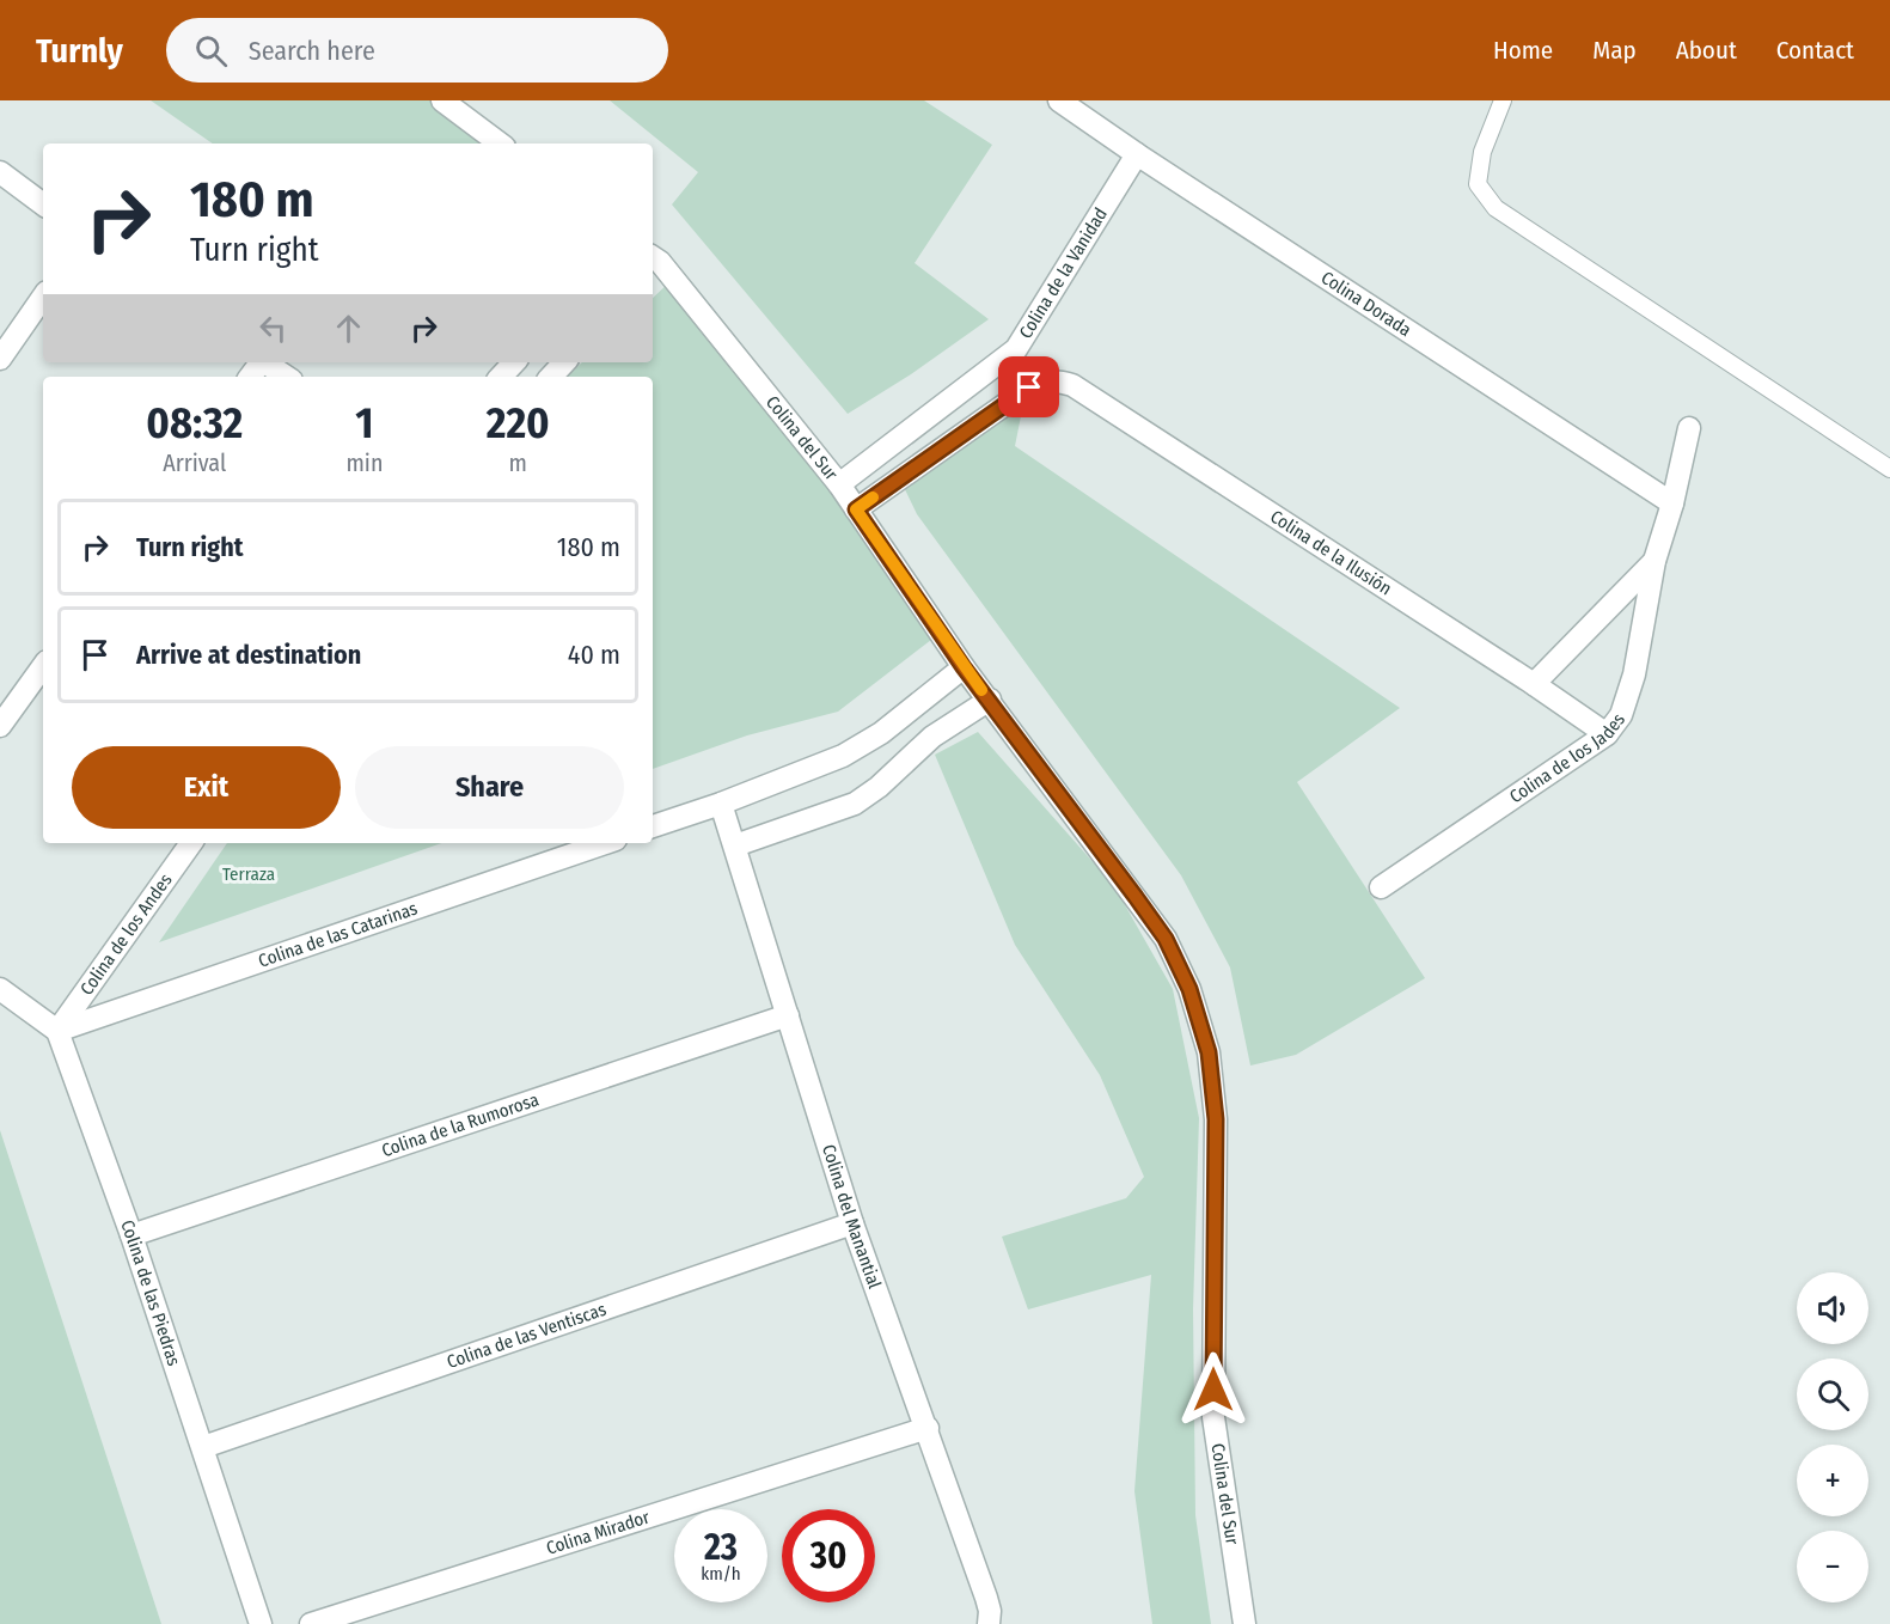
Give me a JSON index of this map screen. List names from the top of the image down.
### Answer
{
  "streets": {
    "street": [
      "Colina de la Vanidad",
      "Colina Dorada",
      "Colina del Sur",
      "Colina de la Ilusión",
      "Colina de los Jades",
      "Colina de los Andes",
      "Colina de las Catarinas",
      "Colina de la Rumorosa",
      "Colina del Manantial",
      "Colina de las Piedras",
      "Colina de las Ventiscas",
      "Colina Mirador"
    ]
  },
  "crossings": [
    ["Colina de la Vanidad", "Colina Dorada"],
    ["Colina de la Vanidad", "Colina del Sur"],
    ["Colina Dorada", "Colina de los Jades"],
    ["Colina del Sur", "Colina de la Ilusión"],
    ["Colina de la Ilusión", "Colina de los Jades"],
    ["Colina de los Andes", "Colina de las Catarinas"],
    ["Colina de los Andes", "Colina de las Piedras"],
    ["Colina de las Catarinas", "Colina de las Piedras"],
    ["Colina de la Rumorosa", "Colina del Manantial"],
    ["Colina de la Rumorosa", "Colina de las Piedras"],
    ["Colina del Manantial", "Colina de las Ventiscas"],
    ["Colina del Manantial", "Colina Mirador"],
    ["Colina de las Piedras", "Colina de las Ventiscas"]
  ],
  "parks": ["Terraza"],
  "page": {
    "header": "Turnly",
    "search": "Search here",
    "nav": [
      "Home",
      "Map",
      "About",
      "Contact"
    ],
    "turn": ["180 m", "Turn right"],
    "eta": [
      "08:32",
      "Arrival",
      "1",
      "min",
      "220",
      "m"
    ],
    "list": [
      {
        "name": "Turn right",
        "value": "180 m"
      },
      {
        "name": "Arrive at destination",
        "value": "40 m"
      }
    ],
    "buttons": ["Exit", "Share"],
    "map_buttons": ["+", "−"],
    "speed": "23 km/h",
    "limit": "30"
  }
}
